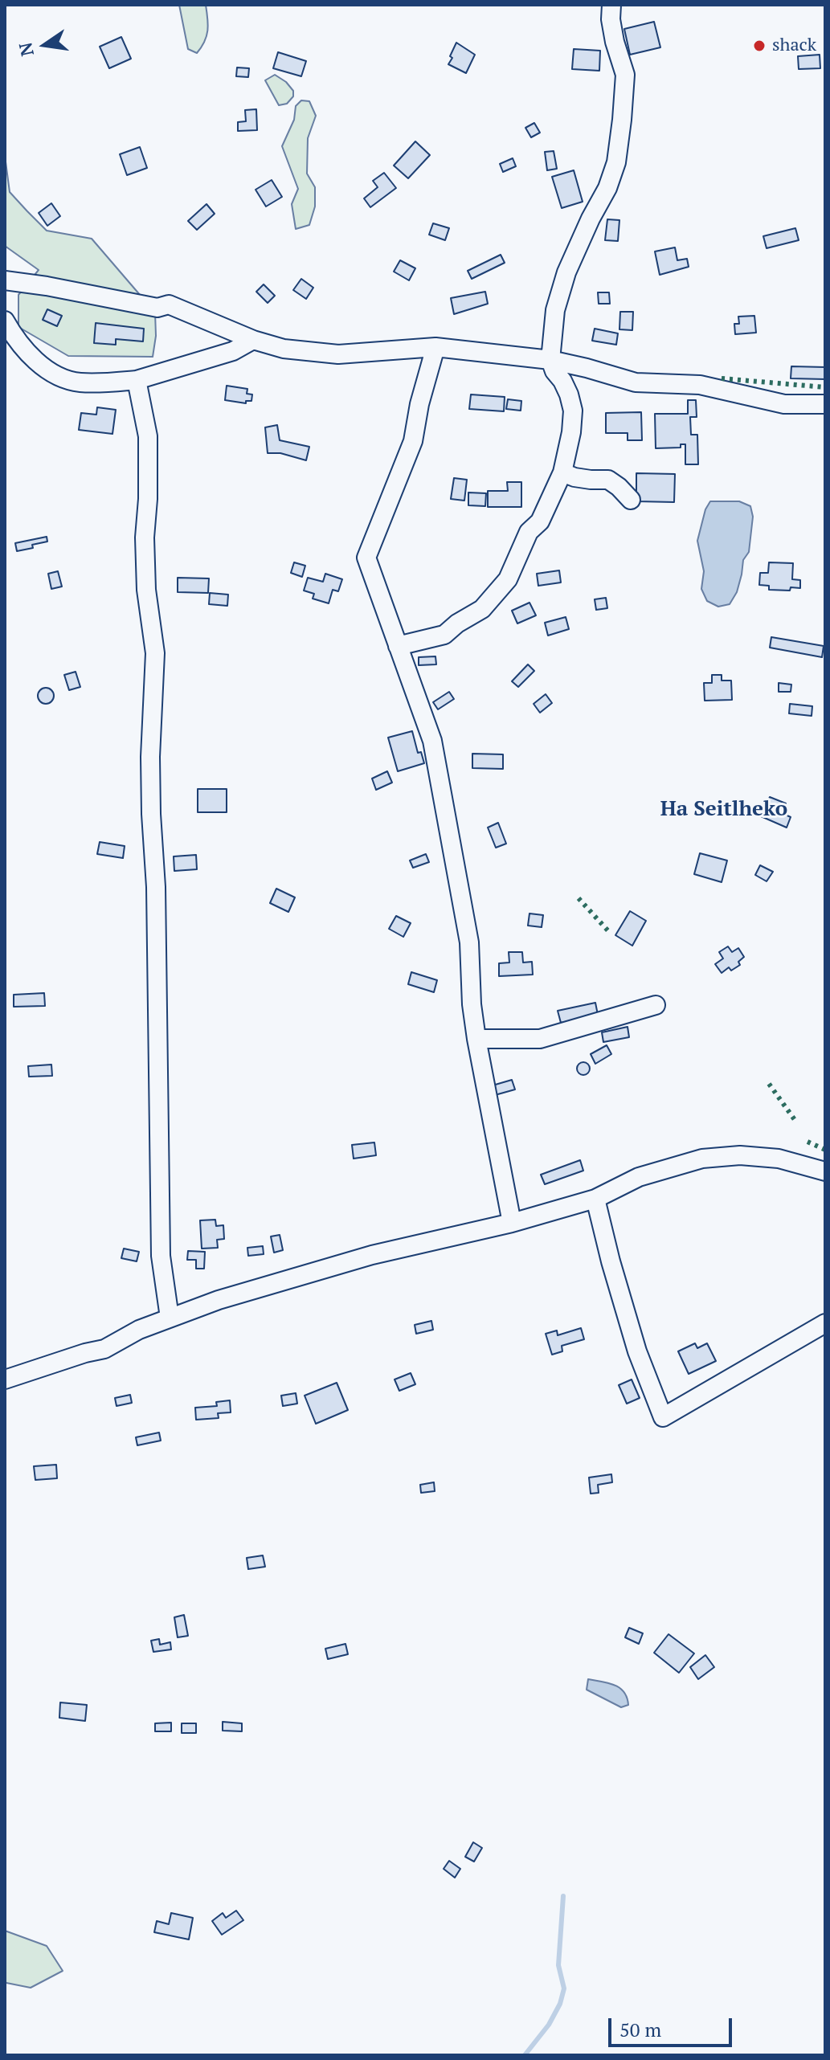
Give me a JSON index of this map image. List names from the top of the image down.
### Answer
{
  "districts": ["Ha Seitlheko"],
  "places": ["shack"],
  "scale_bar": "50 m",
  "north": "left"
}
